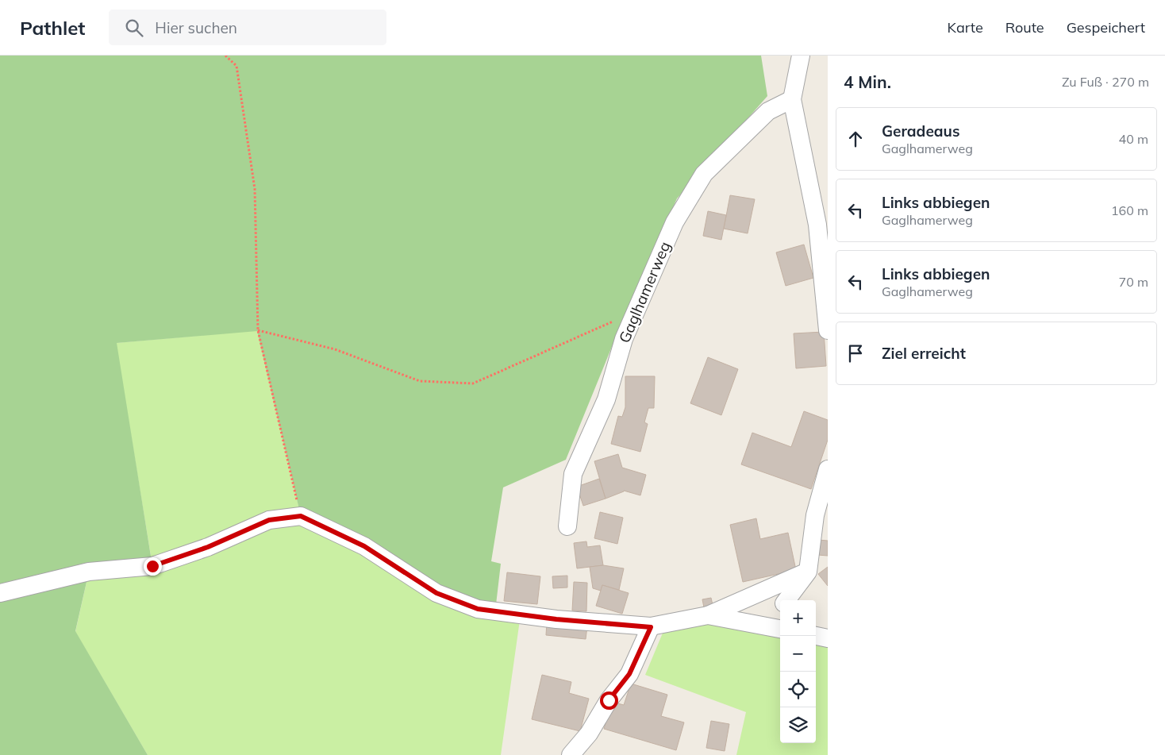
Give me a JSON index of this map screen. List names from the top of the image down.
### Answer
{
  "streets": {
    "street": ["Gaglhamerweg"]
  },
  "page": {
    "header": "Pathlet",
    "search": "Hier suchen",
    "nav": ["Karte", "Route", "Gespeichert"],
    "heading": ["4 Min.", "Zu Fuß · 270 m"],
    "list": [
      ["Geradeaus", "Gaglhamerweg", "40 m"],
      ["Links abbiegen", "Gaglhamerweg", "160 m"],
      ["Links abbiegen", "Gaglhamerweg", "70 m"],
      "Ziel erreicht"
    ],
    "map_buttons": ["+", "−"]
  }
}
